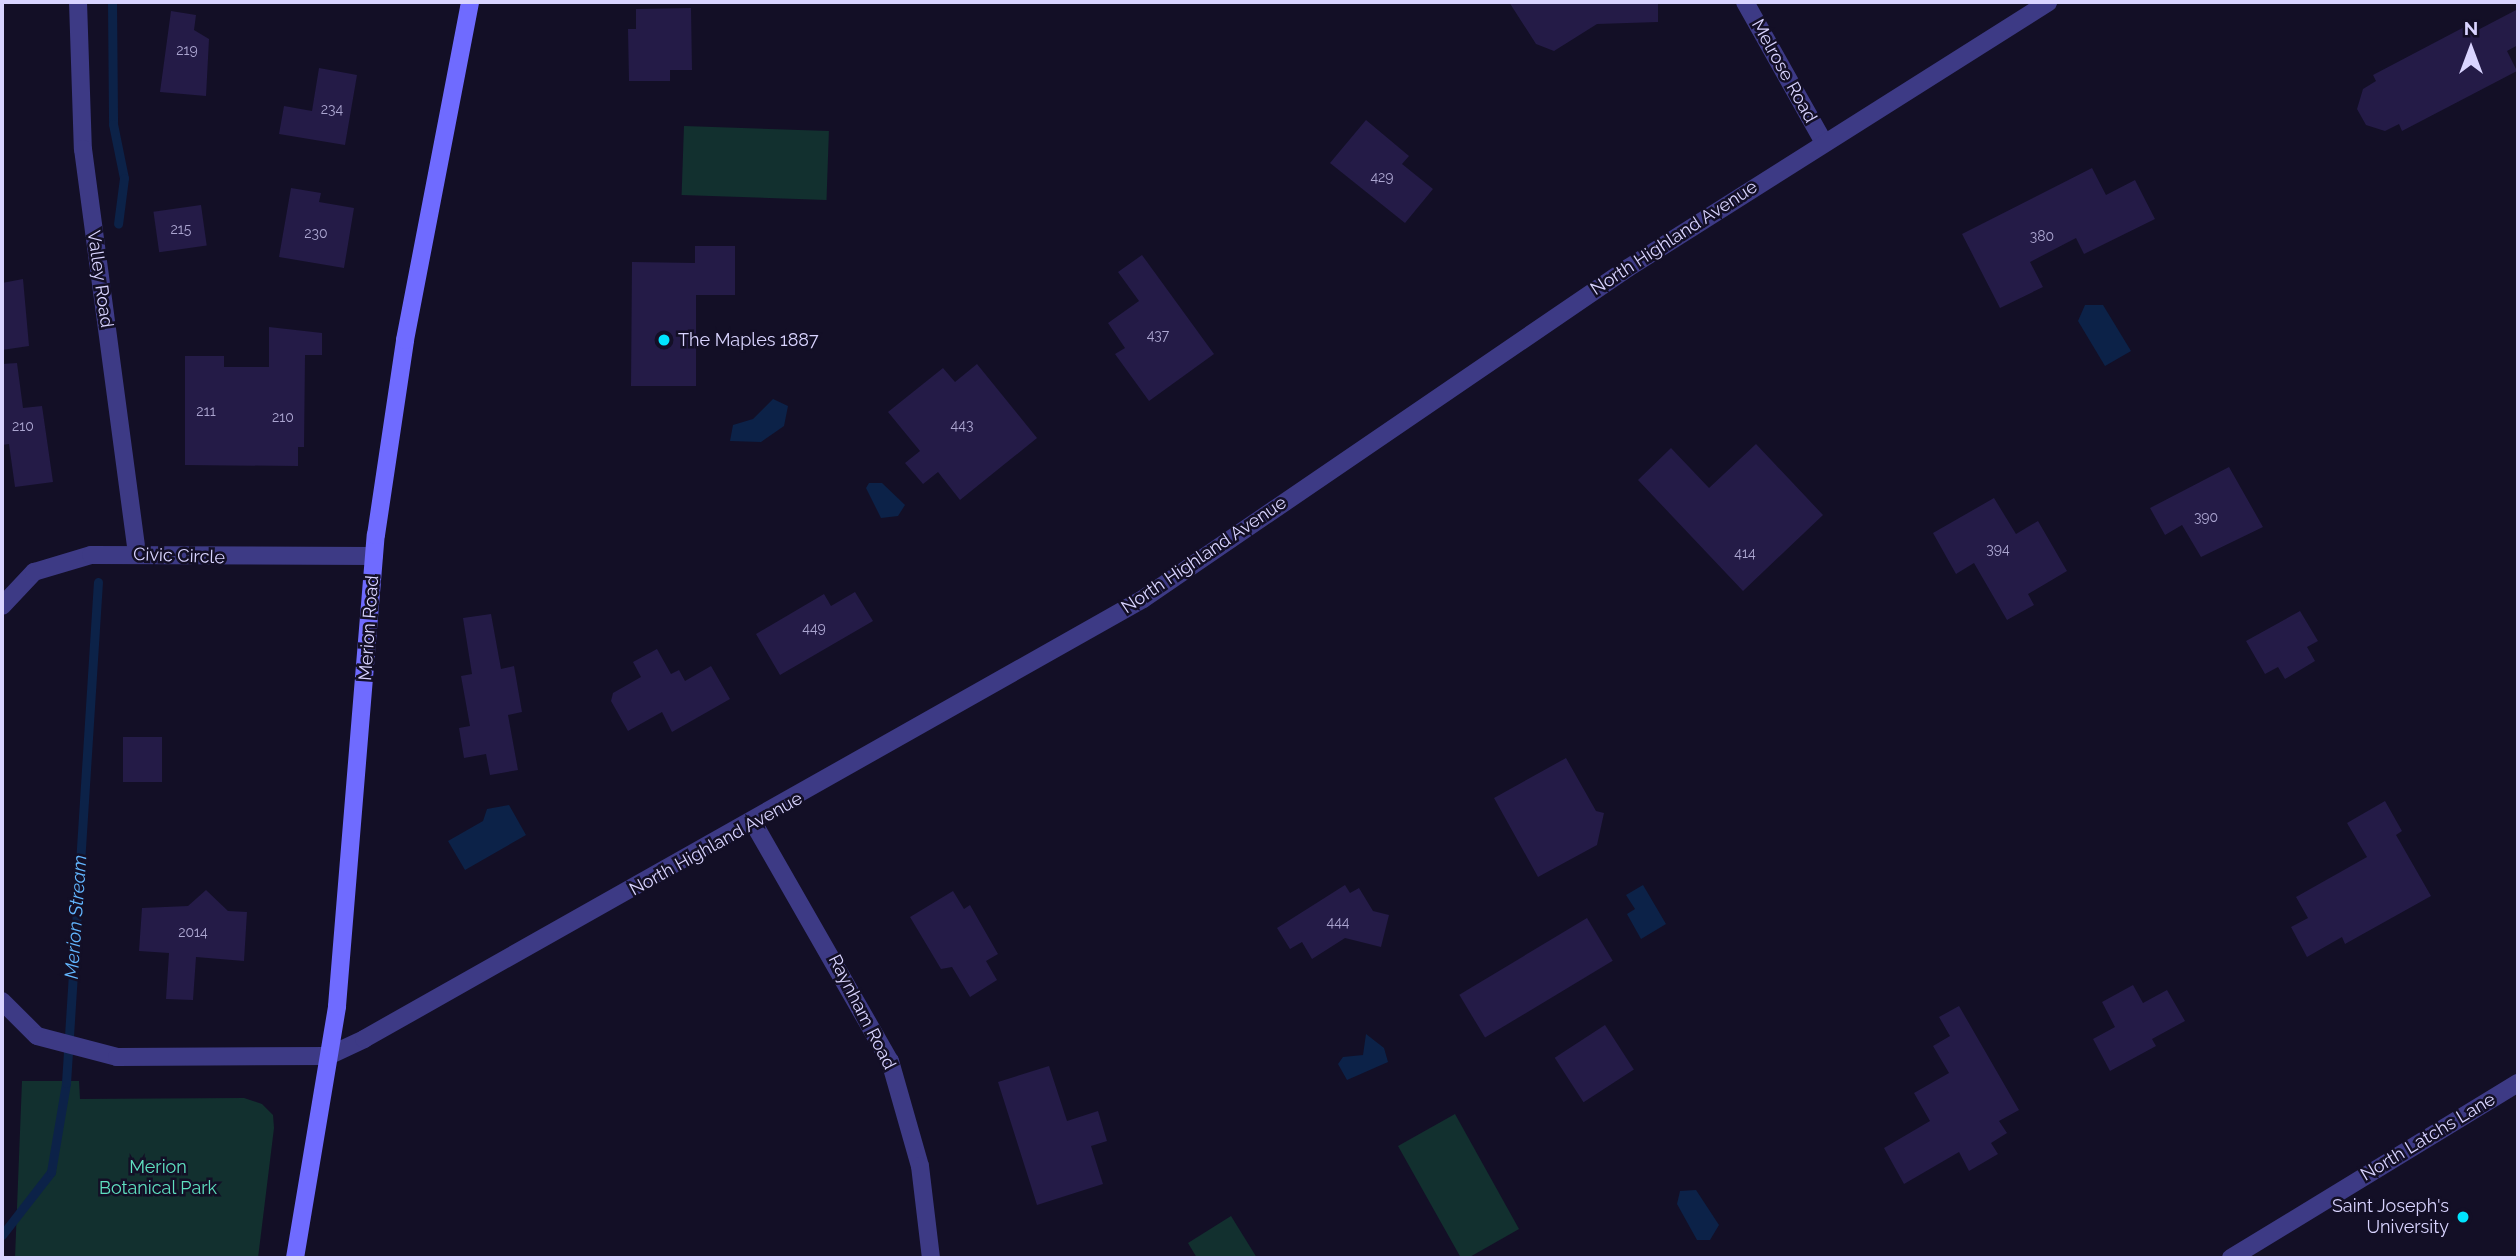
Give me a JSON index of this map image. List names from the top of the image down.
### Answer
{
  "streets": {
    "street": [
      "Melrose Road",
      "North Highland Avenue",
      "Valley Road",
      "Civic Circle",
      "Merion Road",
      "Raynham Road",
      "North Latchs Lane"
    ]
  },
  "crossings": [
    ["Melrose Road", "North Highland Avenue"],
    ["North Highland Avenue", "Merion Road"],
    ["North Highland Avenue", "Raynham Road"],
    ["Valley Road", "Civic Circle"],
    ["Civic Circle", "Merion Road"]
  ],
  "water": ["Merion Stream"],
  "parks": ["Merion Botanical Park"],
  "places": ["The Maples 1887", "Saint Joseph's University"],
  "house_numbers": [
    "219",
    "234",
    "429",
    "215",
    "230",
    "380",
    "437",
    "211",
    "210",
    "443",
    "210",
    "390",
    "394",
    "414",
    "449",
    "444",
    "2014"
  ],
  "north": "top"
}
